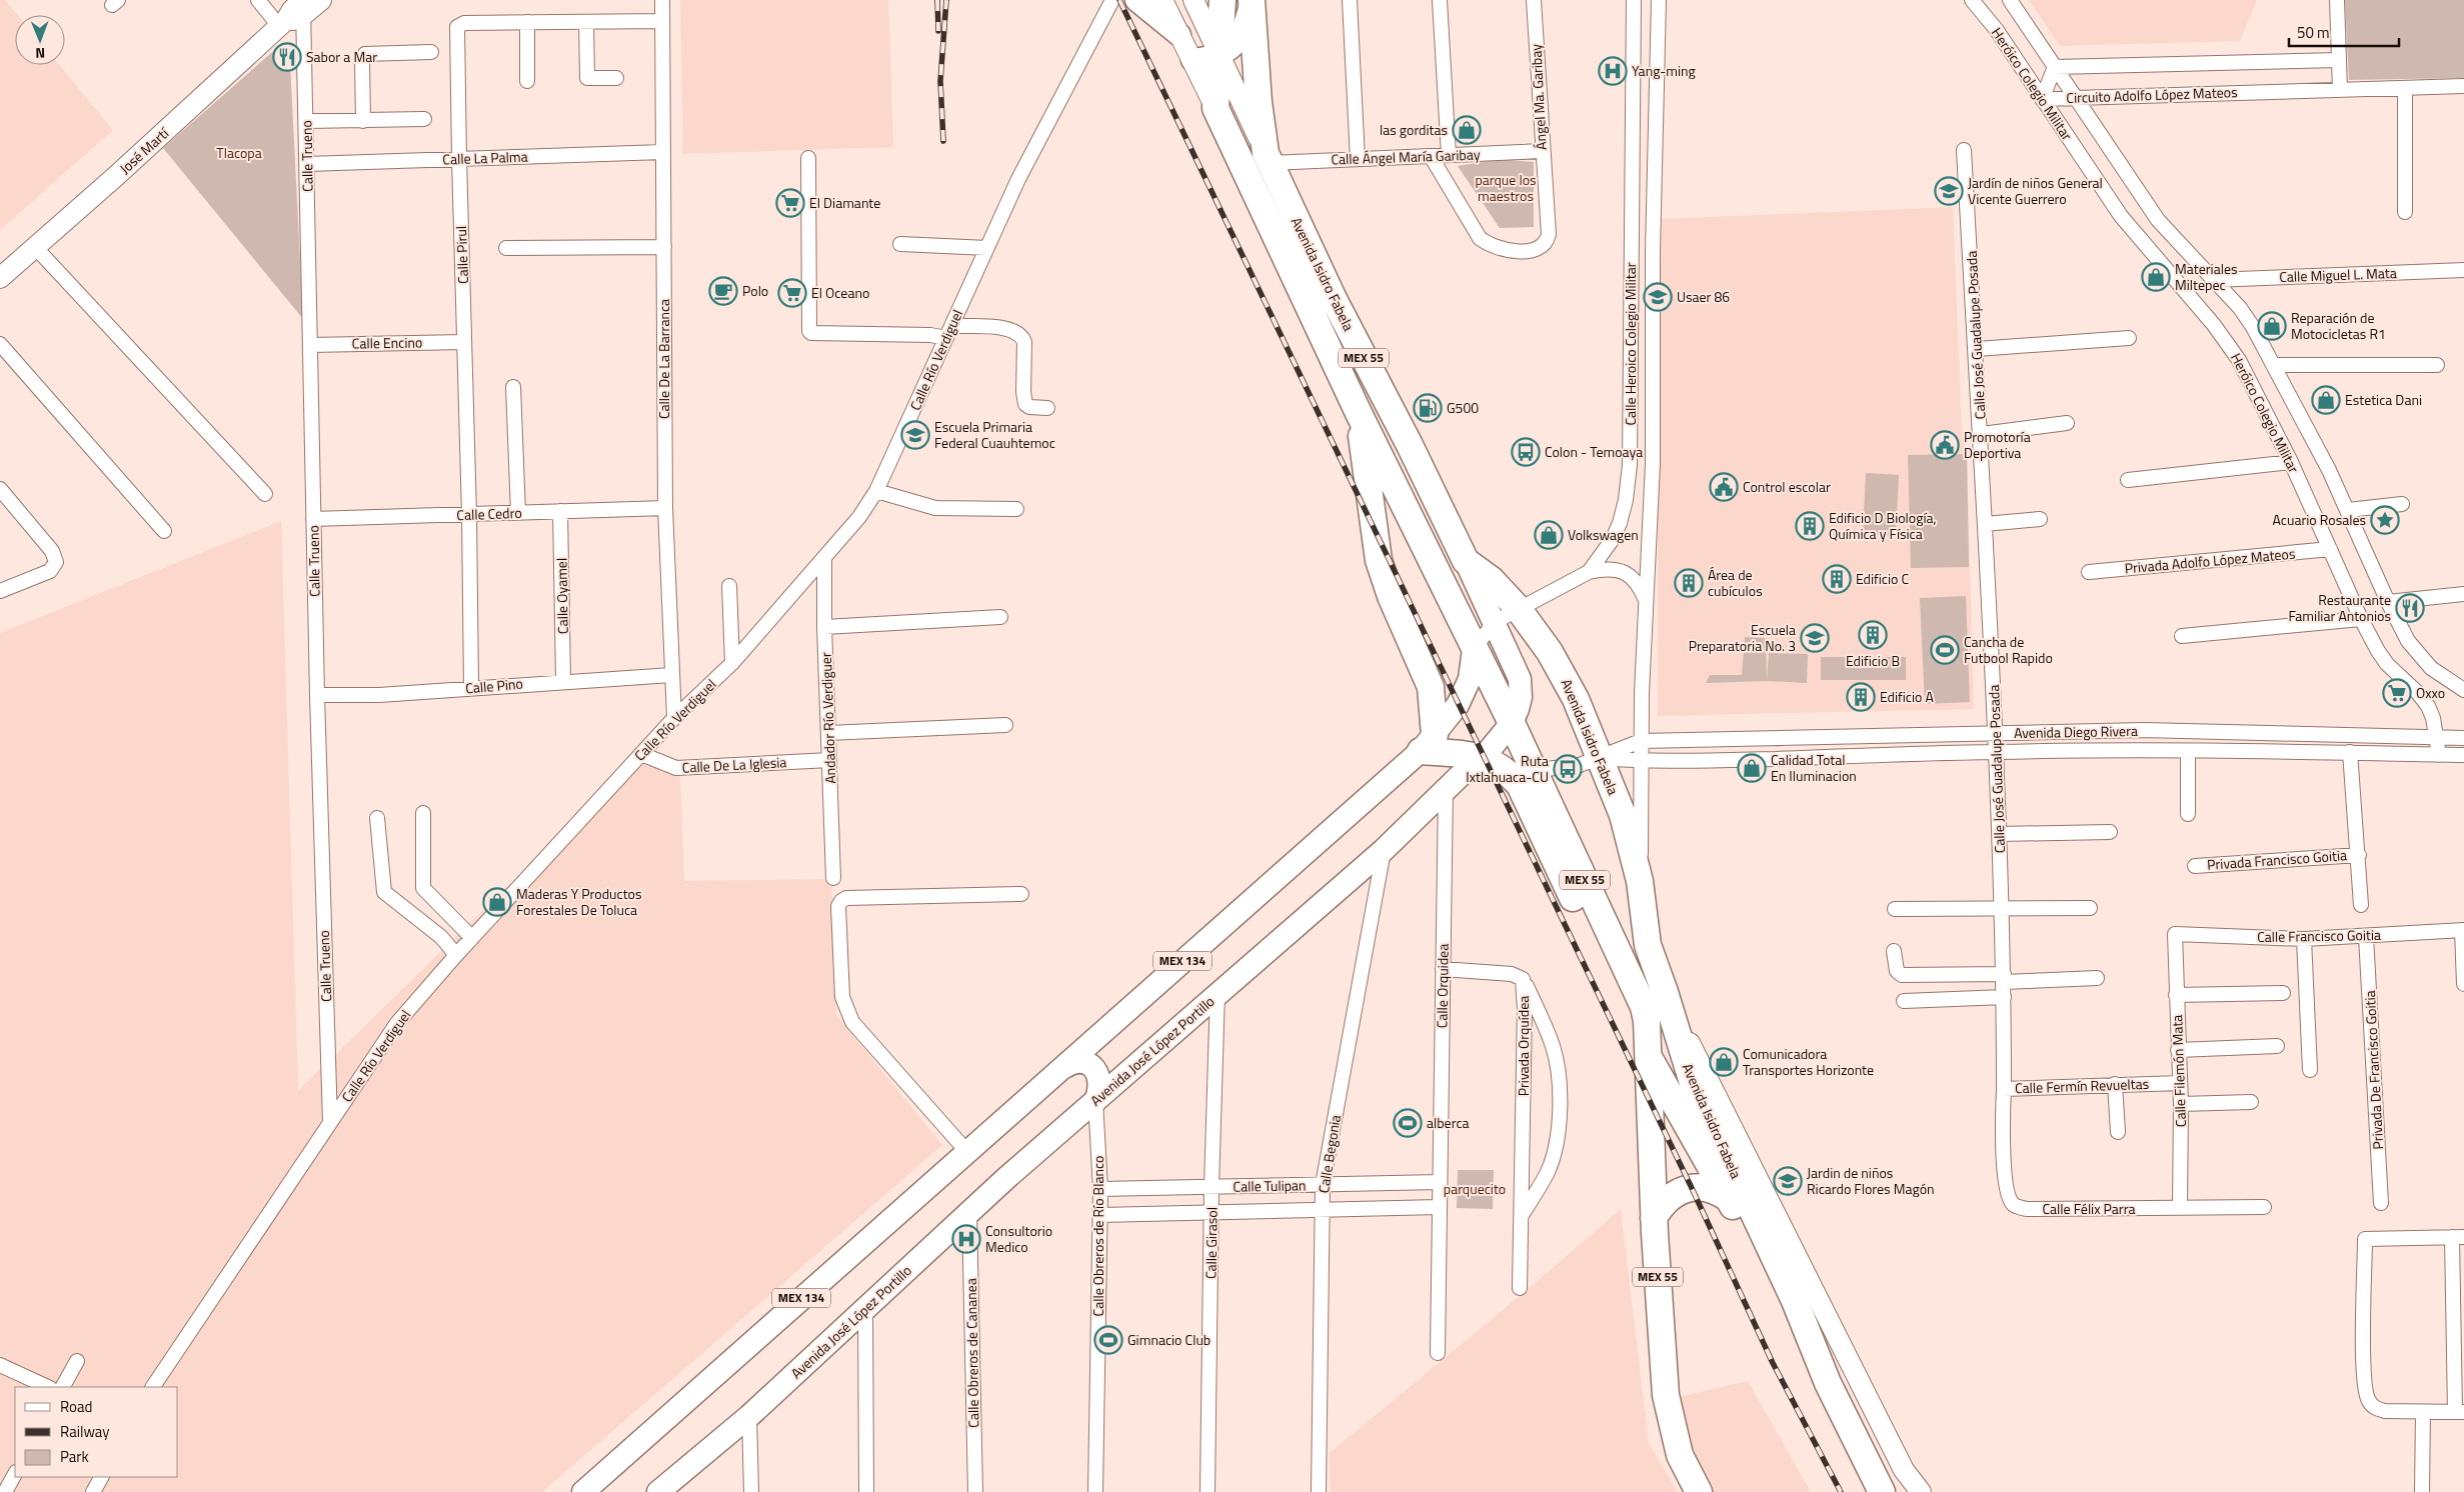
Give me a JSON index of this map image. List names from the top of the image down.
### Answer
{
  "streets": {
    "highway": ["Avenida Isidro Fabela", "MEX 55"],
    "main road": ["José Martí", "MEX 134", "Avenida José López Portillo"],
    "street": [
      "Heróico Colegio Militar",
      "Circuito Adolfo López Mateos",
      "Ángel Ma. Garibay",
      "Calle Trueno",
      "Calle Ángel María Garibay",
      "Calle La Palma",
      "Calle Pirul",
      "Calle Miguel L. Mata",
      "Calle José Guadalupe Posada",
      "Calle Encino",
      "Calle Heroico Colegio Militar",
      "Calle De La Barranca",
      "Calle Río Verdiguel",
      "Calle Cedro",
      "Privada Adolfo López Mateos",
      "Calle Oyamel",
      "Calle Pino",
      "Andador Río Verdiguer",
      "Avenida Diego Rivera",
      "Calle De La Iglesia",
      "Privada Francisco Goitia",
      "Calle Francisco Goitia",
      "Calle Orquidea",
      "Privada Orquídea",
      "Privada De Francisco Goitia",
      "Calle Filemón Mata",
      "Calle Fermín Revueltas",
      "Calle Begonia",
      "Calle Tulipan",
      "Calle Félix Parra",
      "Calle Obreros de Río Blanco",
      "Calle Girasol",
      "Calle Obreros de Cananea"
    ]
  },
  "crossings": [
    ["Heróico Colegio Militar", "Circuito Adolfo López Mateos"],
    ["Heróico Colegio Militar", "Calle Miguel L. Mata"],
    ["Heróico Colegio Militar", "Privada Adolfo López Mateos"],
    ["Heróico Colegio Militar", "Avenida Diego Rivera"],
    ["Ángel Ma. Garibay", "Calle Ángel María Garibay"],
    ["José Martí", "Calle Trueno"],
    ["Calle Trueno", "Calle La Palma"],
    ["Calle Trueno", "Calle Encino"],
    ["Calle Trueno", "Calle Río Verdiguel"],
    ["Calle Trueno", "Calle Cedro"],
    ["Calle Trueno", "Calle Pino"],
    ["Calle Ángel María Garibay", "Avenida Isidro Fabela"],
    ["Calle Ángel María Garibay", "MEX 55"],
    ["Calle La Palma", "Calle Pirul"],
    ["Calle La Palma", "Calle De La Barranca"],
    ["Calle Pirul", "Calle Encino"],
    ["Calle Pirul", "Calle De La Barranca"],
    ["Calle Pirul", "Calle Cedro"],
    ["Calle Pirul", "Calle Pino"],
    ["Avenida Isidro Fabela", "Calle Heroico Colegio Militar"],
    ["Avenida Isidro Fabela", "MEX 55"],
    ["Avenida Isidro Fabela", "Avenida Diego Rivera"],
    ["Avenida Isidro Fabela", "MEX 134"],
    ["Avenida Isidro Fabela", "Avenida José López Portillo"],
    ["Calle José Guadalupe Posada", "Avenida Diego Rivera"],
    ["Calle José Guadalupe Posada", "Calle Fermín Revueltas"],
    ["Calle Heroico Colegio Militar", "Avenida Diego Rivera"],
    ["Calle Heroico Colegio Militar", "MEX 134"],
    ["Calle Heroico Colegio Militar", "Avenida José López Portillo"],
    ["Calle De La Barranca", "Calle Río Verdiguel"],
    ["Calle De La Barranca", "Calle Cedro"],
    ["Calle De La Barranca", "Calle Pino"],
    ["Calle Río Verdiguel", "Andador Río Verdiguer"],
    ["Calle Río Verdiguel", "Calle De La Iglesia"],
    ["Calle Cedro", "Calle Oyamel"],
    ["Calle Oyamel", "Calle Pino"],
    ["Andador Río Verdiguer", "Calle De La Iglesia"],
    ["Avenida Diego Rivera", "Calle Orquidea"],
    ["Avenida Diego Rivera", "Avenida José López Portillo"],
    ["Calle Francisco Goitia", "Privada De Francisco Goitia"],
    ["Calle Francisco Goitia", "Calle Filemón Mata"],
    ["MEX 134", "Avenida José López Portillo"],
    ["Calle Orquidea", "Avenida José López Portillo"],
    ["Calle Orquidea", "Calle Tulipan"],
    ["Avenida José López Portillo", "Calle Begonia"],
    ["Avenida José López Portillo", "Calle Obreros de Río Blanco"],
    ["Avenida José López Portillo", "Calle Girasol"],
    ["Avenida José López Portillo", "Calle Obreros de Cananea"],
    ["Calle Filemón Mata", "Calle Fermín Revueltas"],
    ["Calle Filemón Mata", "Calle Félix Parra"],
    ["Calle Fermín Revueltas", "Calle Félix Parra"],
    ["Calle Begonia", "Calle Tulipan"],
    ["Calle Tulipan", "Calle Obreros de Río Blanco"],
    ["Calle Tulipan", "Calle Girasol"]
  ],
  "parks": ["Tlacopa", "parque los maestros", "parquecito"],
  "places": {
    "restaurant": ["Sabor a Mar", "Restaurante Familiar Antonios"],
    "hospital": ["Yang-ming", "Consultorio Medico"],
    "shop": [
      "las gorditas",
      "Materiales Miltepec",
      "Reparación de Motocicletas R1",
      "Estetica Dani",
      "Volkswagen",
      "Calidad Total En Iluminacion",
      "Maderas Y Productos Forestales De Toluca",
      "Comunicadora Transportes Horizonte"
    ],
    "school or university": [
      "Jardín de niños General Vicente Guerrero",
      "Usaer 86",
      "Escuela Primaria Federal Cuauhtemoc",
      "Escuela Preparatoria No. 3",
      "Jardin de niños Ricardo Flores Magón"
    ],
    "supermarket": ["El Diamante", "El Oceano", "Oxxo"],
    "cafe": ["Polo"],
    "fuel station": ["G500"],
    "public building": ["Promotoría Deportiva", "Control escolar"],
    "bus stop": ["Colon - Temoaya", "Ruta Ixtlahuaca-CU"],
    "place": ["Acuario Rosales"],
    "building": [
      "Edificio D Biología, Química y Física",
      "Edificio C",
      "Área de cubículos",
      "Edificio B",
      "Edificio A"
    ],
    "sports": ["Cancha de Futbool Rapido", "alberca", "Gimnacio Club"]
  },
  "legend": ["Road", "Railway", "Park"],
  "scale_bar": "50 m",
  "north": "bottom"
}
